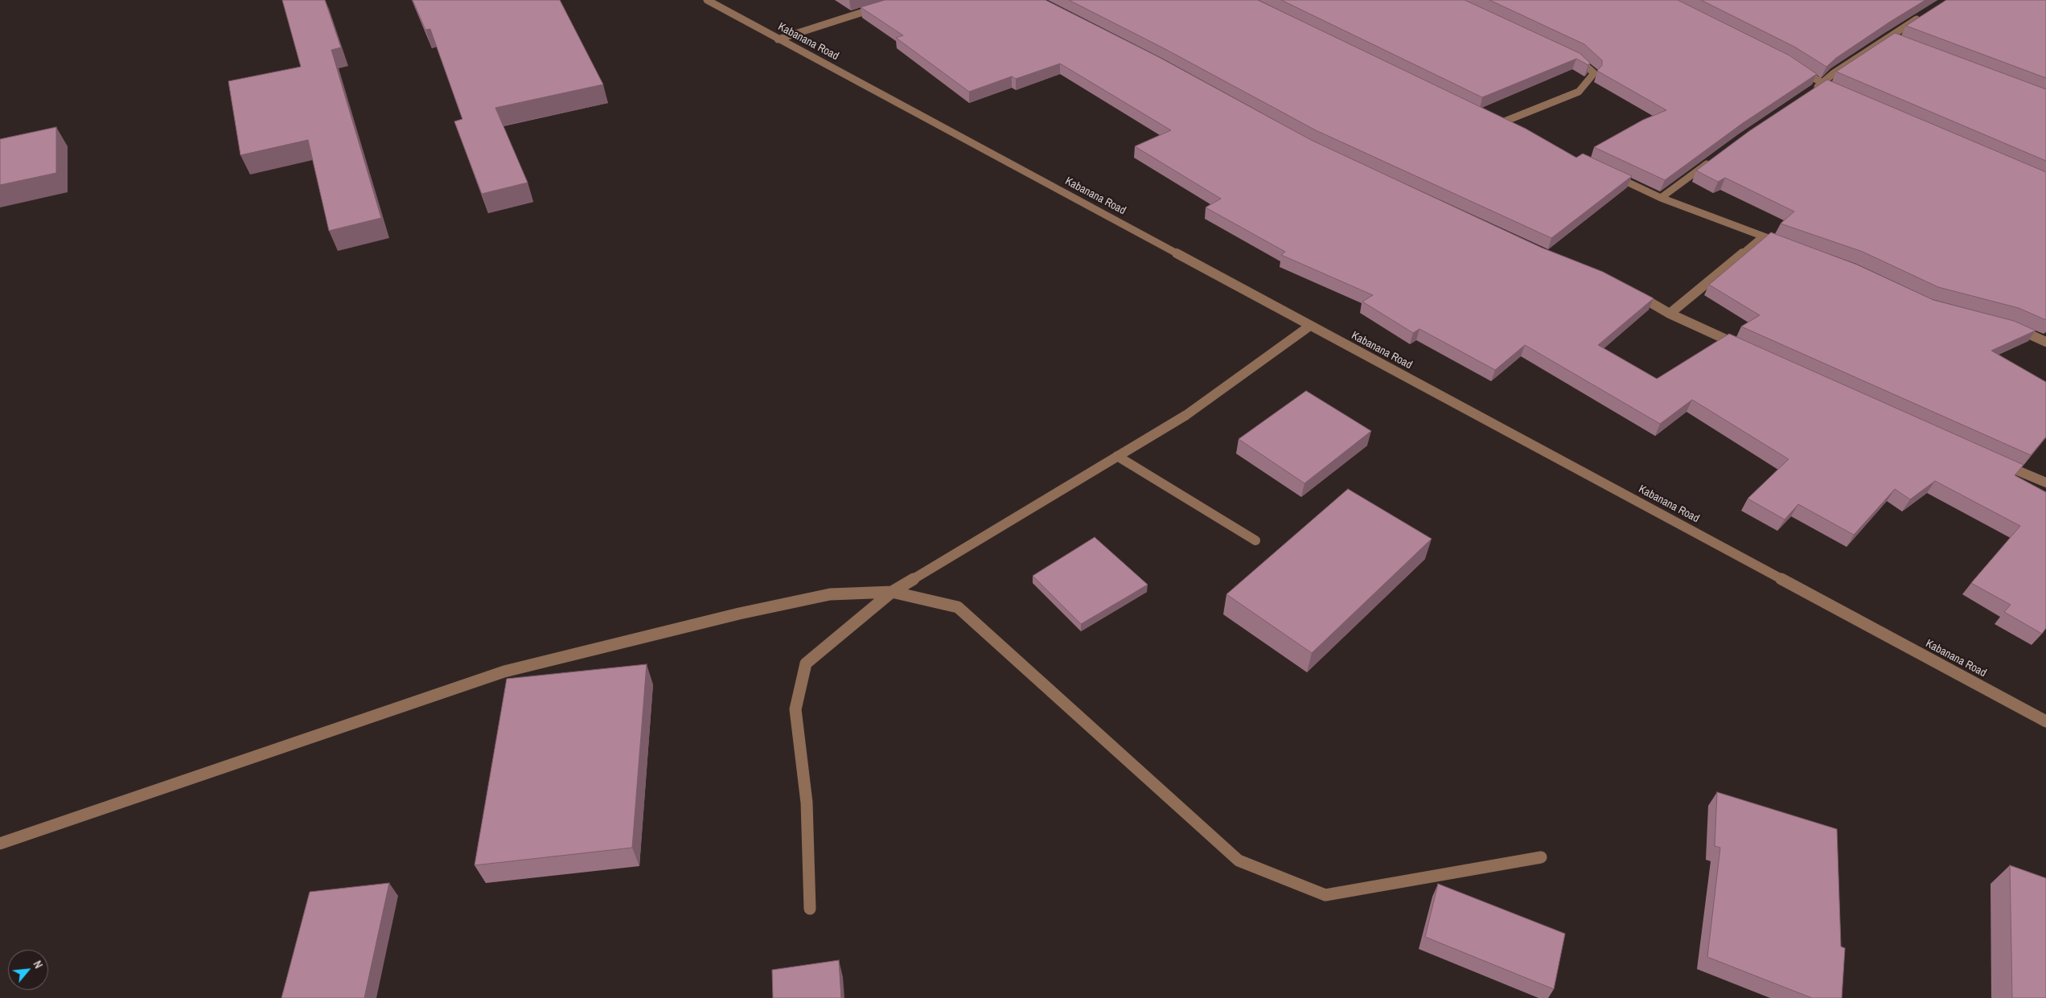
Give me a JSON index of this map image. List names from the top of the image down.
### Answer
{
  "streets": {
    "street": ["Kabanana Road"]
  },
  "north": "top right"
}
